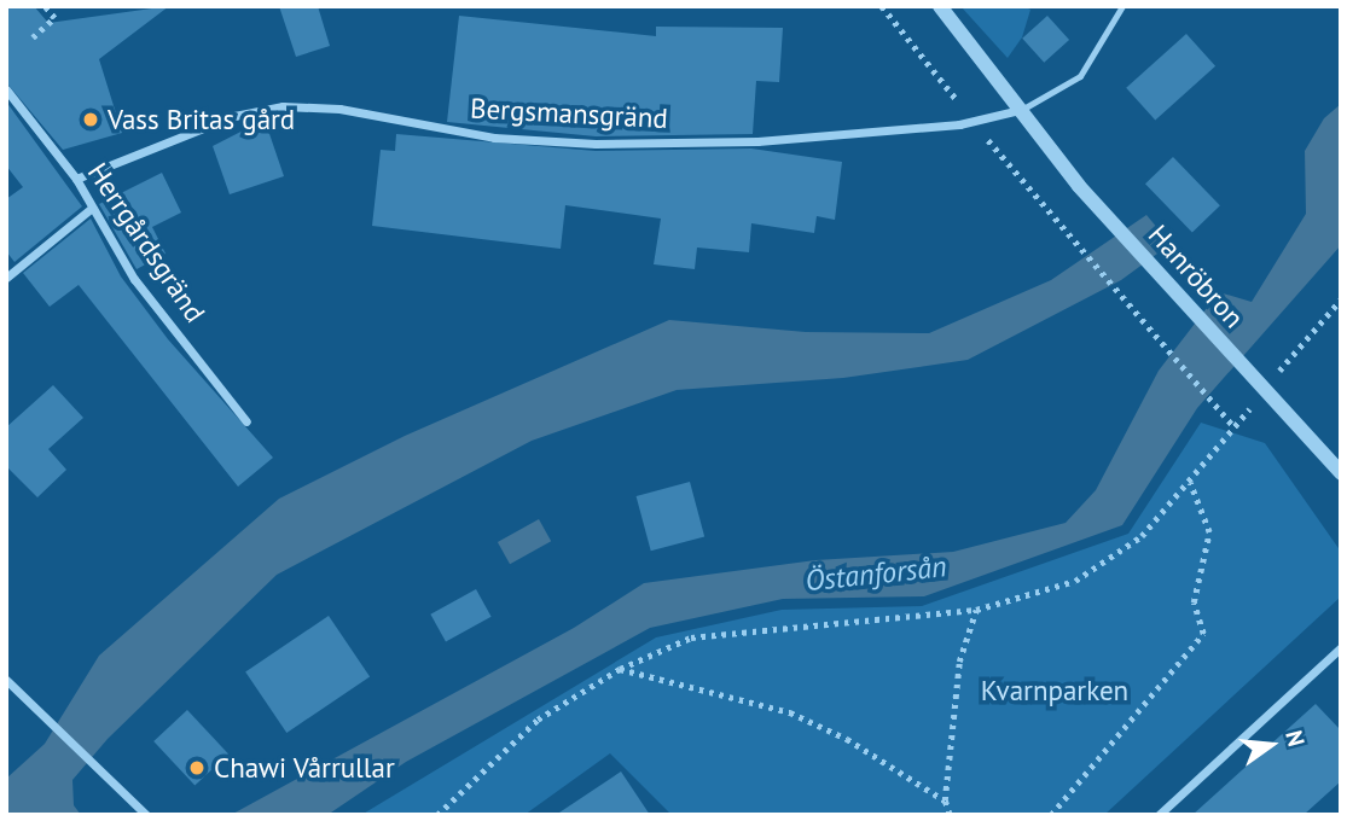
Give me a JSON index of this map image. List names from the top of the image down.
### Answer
{
  "streets": {
    "street": ["Bergsmansgränd", "Herrgårdsgränd", "Hanröbron"]
  },
  "crossings": [
    ["Bergsmansgränd", "Herrgårdsgränd"],
    ["Bergsmansgränd", "Hanröbron"]
  ],
  "water": ["Östanforsån"],
  "parks": ["Kvarnparken"],
  "places": ["Vass Britas gård", "Chawi Vårrullar"],
  "north": "right"
}
